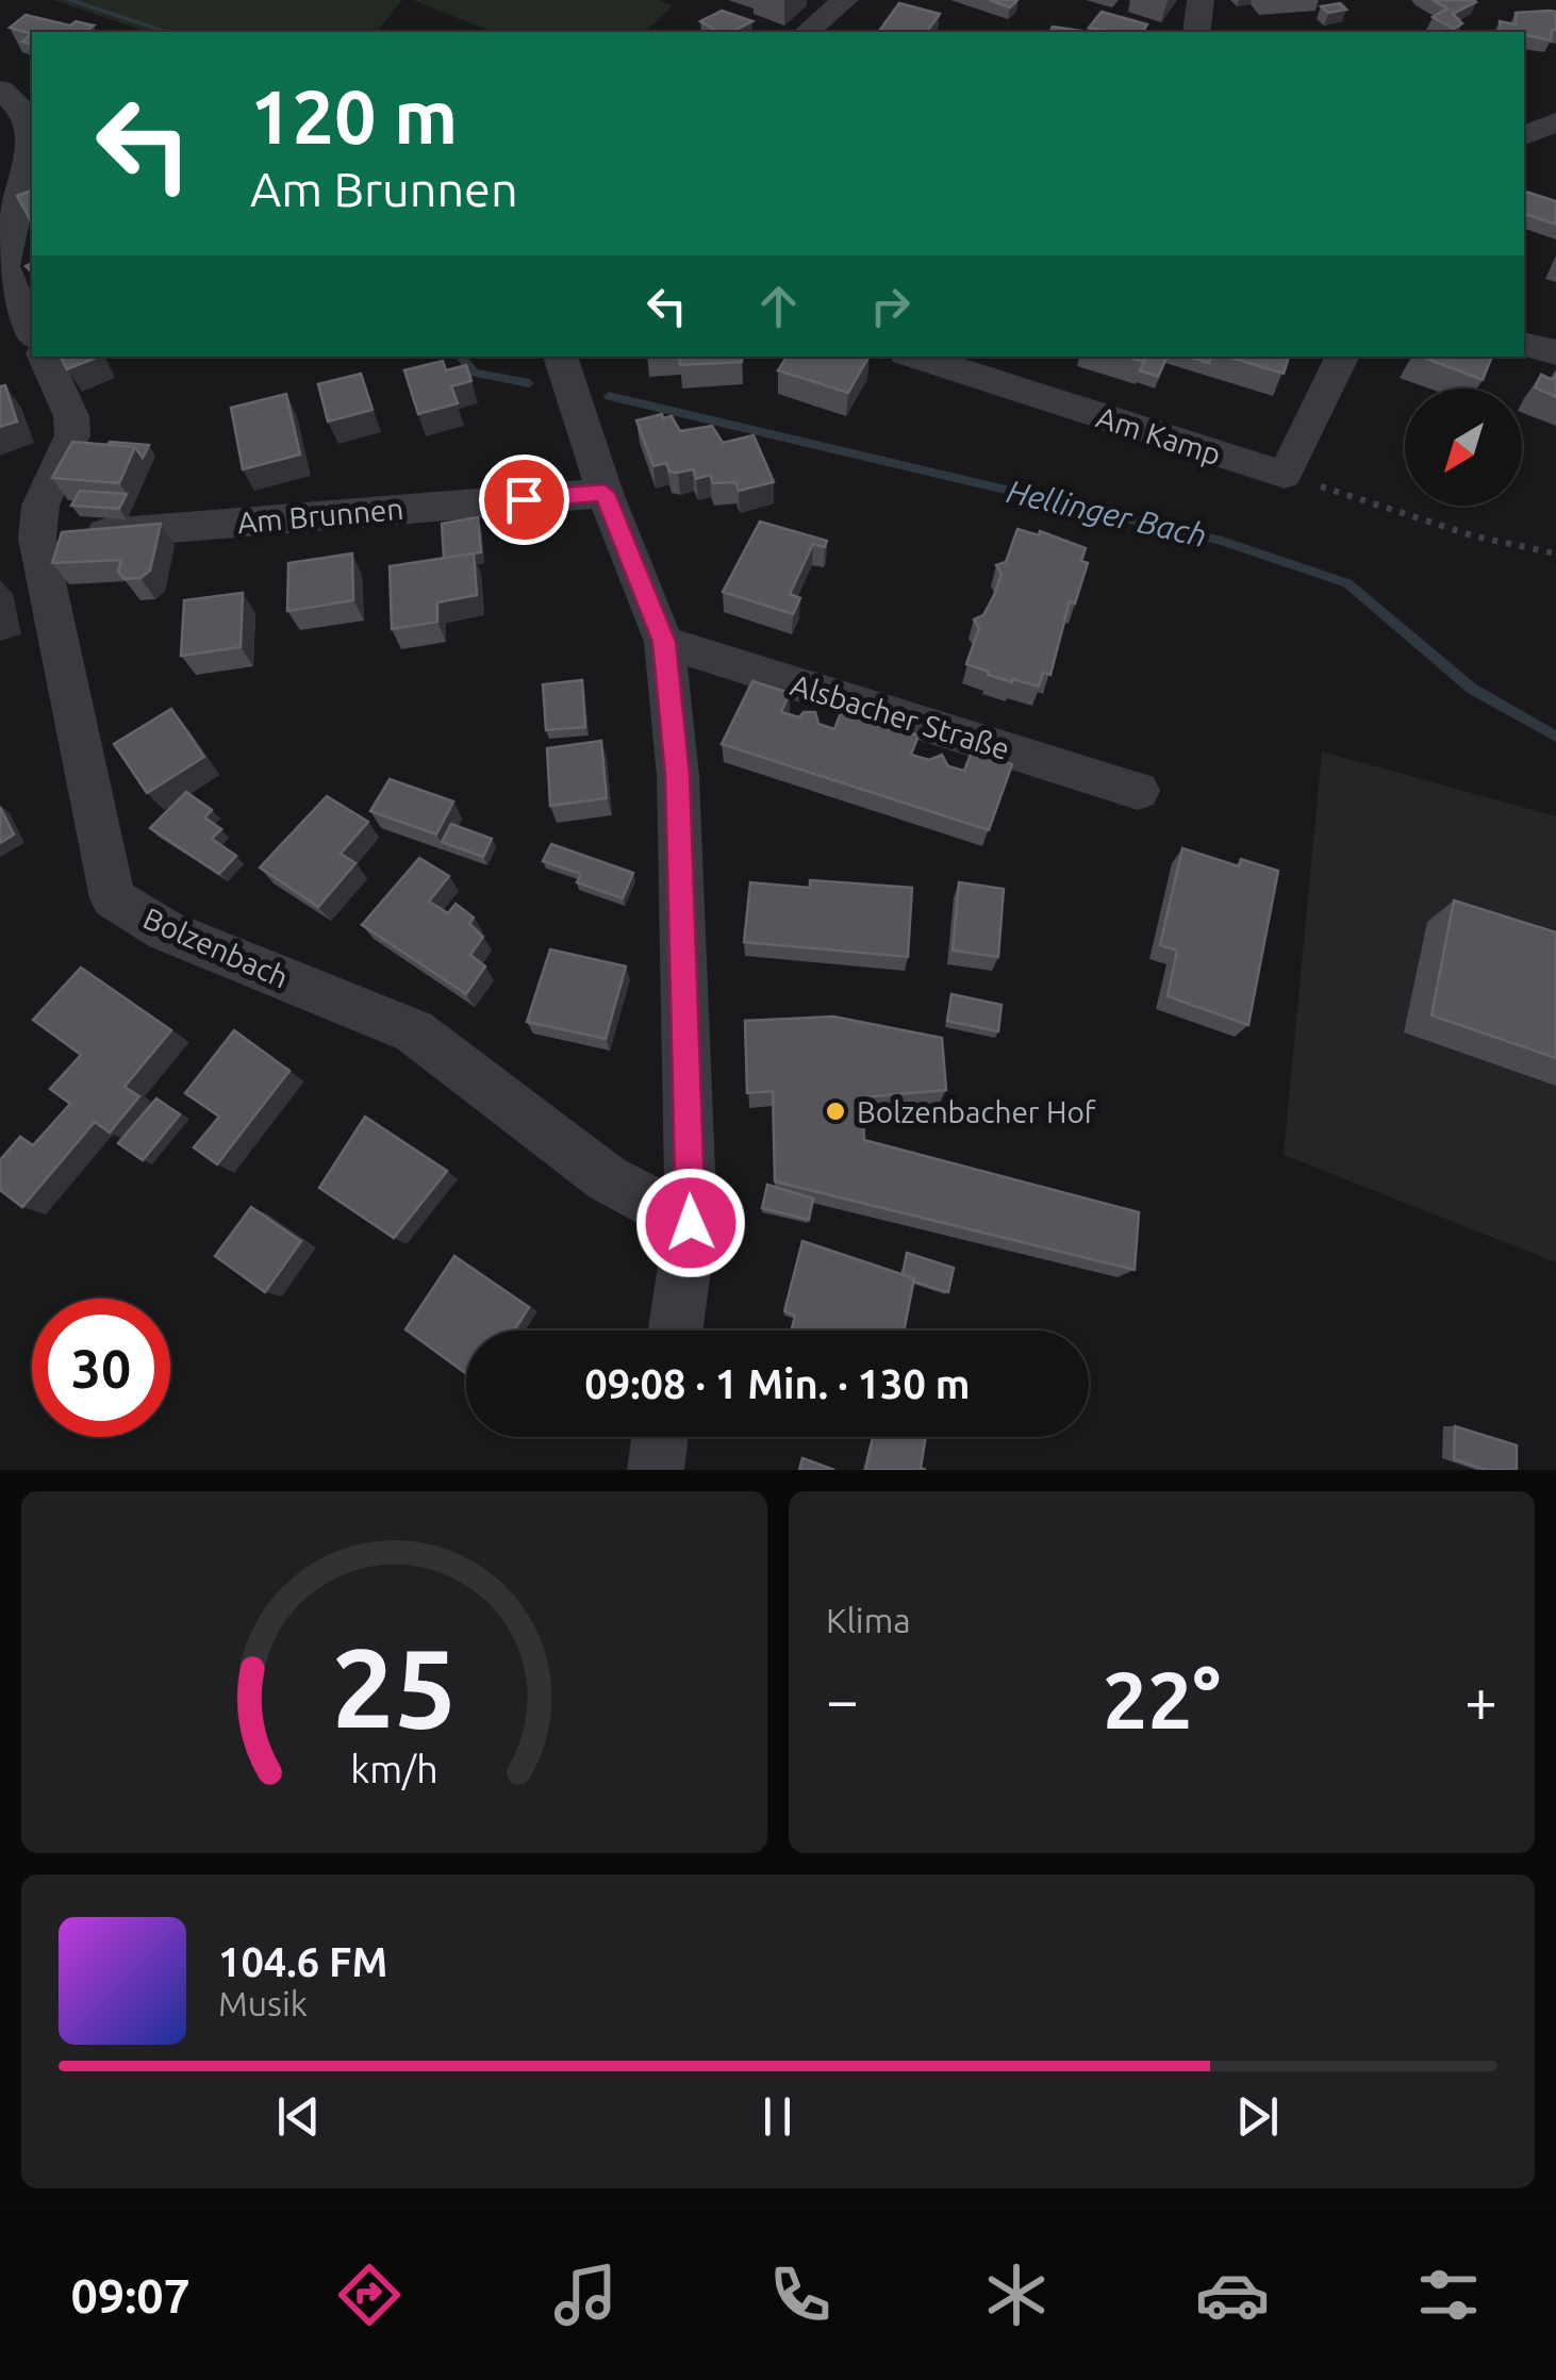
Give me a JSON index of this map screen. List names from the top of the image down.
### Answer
{
  "streets": {
    "street": [
      "Am Kamp",
      "Am Brunnen",
      "Alsbacher Straße",
      "Bolzenbach"
    ]
  },
  "crossings": [
    ["Am Brunnen", "Bolzenbach"]
  ],
  "water": ["Hellinger Bach"],
  "places": ["Bolzenbacher Hof"],
  "north": "bottom left",
  "page": {
    "turn": ["120 m", "Am Brunnen"],
    "limit": "30",
    "trip": "09:08 · 1 Min. · 130 m",
    "tile": "Klima",
    "heat": ["−", "22°", "+"],
    "song": ["104.6 FM", "Musik"],
    "tabs": "09:07",
    "gauge": ["25", "km/h"]
  }
}
